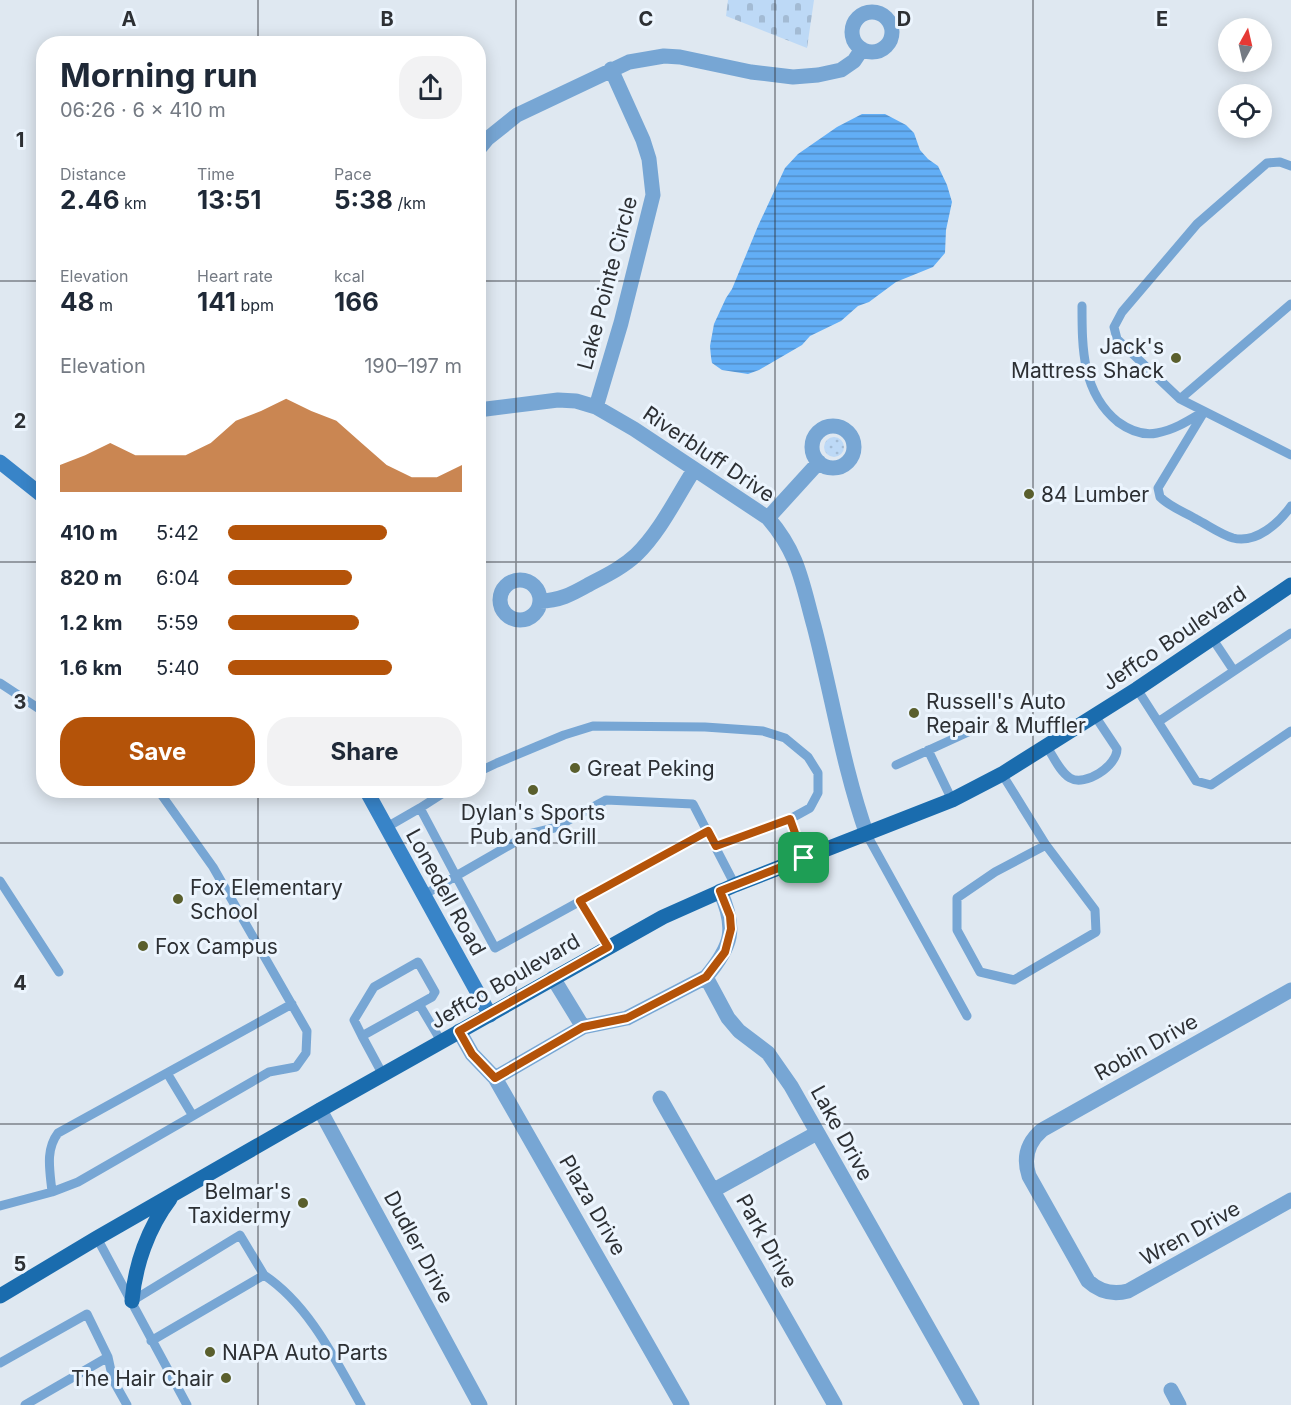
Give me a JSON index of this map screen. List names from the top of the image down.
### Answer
{
  "streets": {
    "main road": ["Jeffco Boulevard"],
    "street": [
      "Lake Pointe Circle",
      "Riverbluff Drive",
      "Lonedell Road",
      "Robin Drive",
      "Lake Drive",
      "Plaza Drive",
      "Wren Drive",
      "Park Drive",
      "Dudler Drive"
    ]
  },
  "crossings": [
    ["Lake Pointe Circle", "Riverbluff Drive"],
    ["Riverbluff Drive", "Jeffco Boulevard"],
    ["Jeffco Boulevard", "Lonedell Road"],
    ["Jeffco Boulevard", "Plaza Drive"],
    ["Jeffco Boulevard", "Dudler Drive"],
    ["Robin Drive", "Wren Drive"]
  ],
  "places": [
    "Jack's Mattress Shack",
    "84 Lumber",
    "Russell's Auto Repair & Muffler",
    "Great Peking",
    "Dylan's Sports Pub and Grill",
    "Fox Elementary School",
    "Fox Campus",
    "Belmar's Taxidermy",
    "NAPA Auto Parts",
    "The Hair Chair"
  ],
  "north": "top",
  "page": {
    "heading": ["Morning run", "06:26 · 6 × 410 m"],
    "stats": [
      ["Distance", "2.46 km"],
      ["Time", "13:51"],
      ["Pace", "5:38 /km"],
      ["Elevation", "48 m"],
      ["Heart rate", "141 bpm"],
      ["kcal", "166"]
    ],
    "chart": ["Elevation", "190–197 m"],
    "list": [
      {
        "name": "410 m",
        "note": "5:42"
      },
      {
        "name": "820 m",
        "note": "6:04"
      },
      {
        "name": "1.2 km",
        "note": "5:59"
      },
      {
        "name": "1.6 km",
        "note": "5:40"
      }
    ],
    "buttons": ["Save", "Share"]
  },
  "grid": {
    "columns": [
      "A",
      "B",
      "C",
      "D",
      "E"
    ],
    "rows": [
      "1",
      "2",
      "3",
      "4",
      "5"
    ]
  }
}
